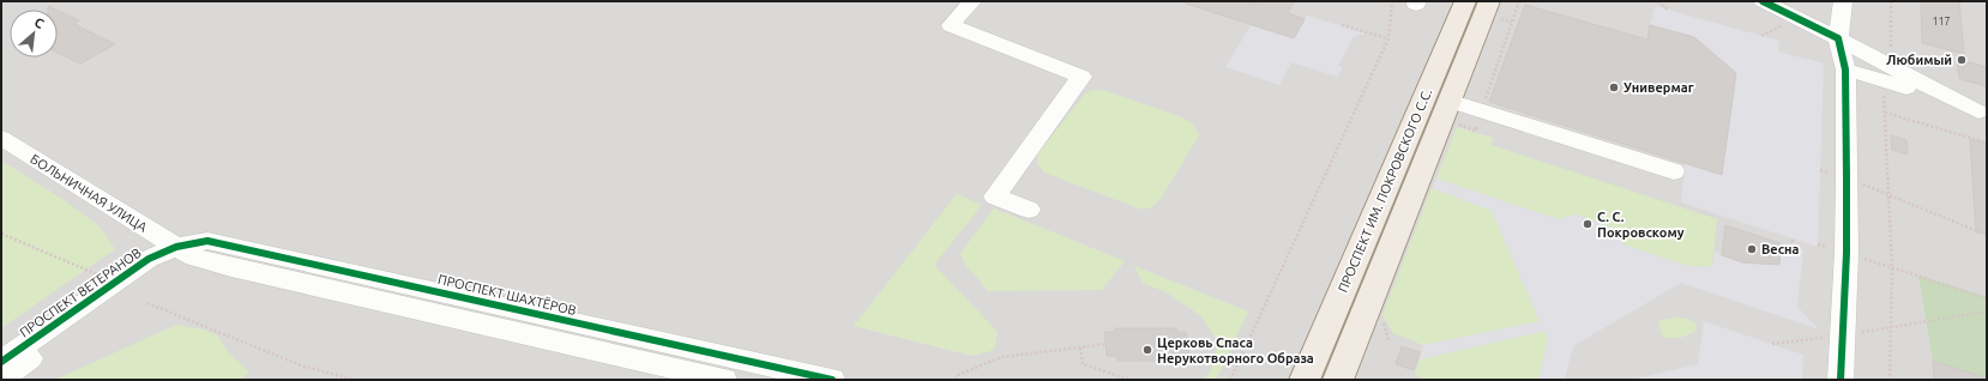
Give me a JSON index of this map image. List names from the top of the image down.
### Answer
{
  "streets": {
    "main road": ["ПРОСПЕКТ ИМ. ПОКРОВСКОГО С.С."],
    "street": ["БОЛЬНИЧНАЯ УЛИЦА", "ПРОСПЕКТ ВЕТЕРАНОВ", "ПРОСПЕКТ ШАХТЁРОВ"]
  },
  "crossings": [
    ["БОЛЬНИЧНАЯ УЛИЦА", "ПРОСПЕКТ ВЕТЕРАНОВ"],
    ["БОЛЬНИЧНАЯ УЛИЦА", "ПРОСПЕКТ ШАХТЁРОВ"],
    ["ПРОСПЕКТ ВЕТЕРАНОВ", "ПРОСПЕКТ ШАХТЁРОВ"]
  ],
  "places": [
    "Любимый",
    "Универмаг",
    "С. С. Покровскому",
    "Весна",
    "Церковь Спаса Нерукотворного Образа"
  ],
  "house_numbers": ["117"],
  "north": "top right"
}
